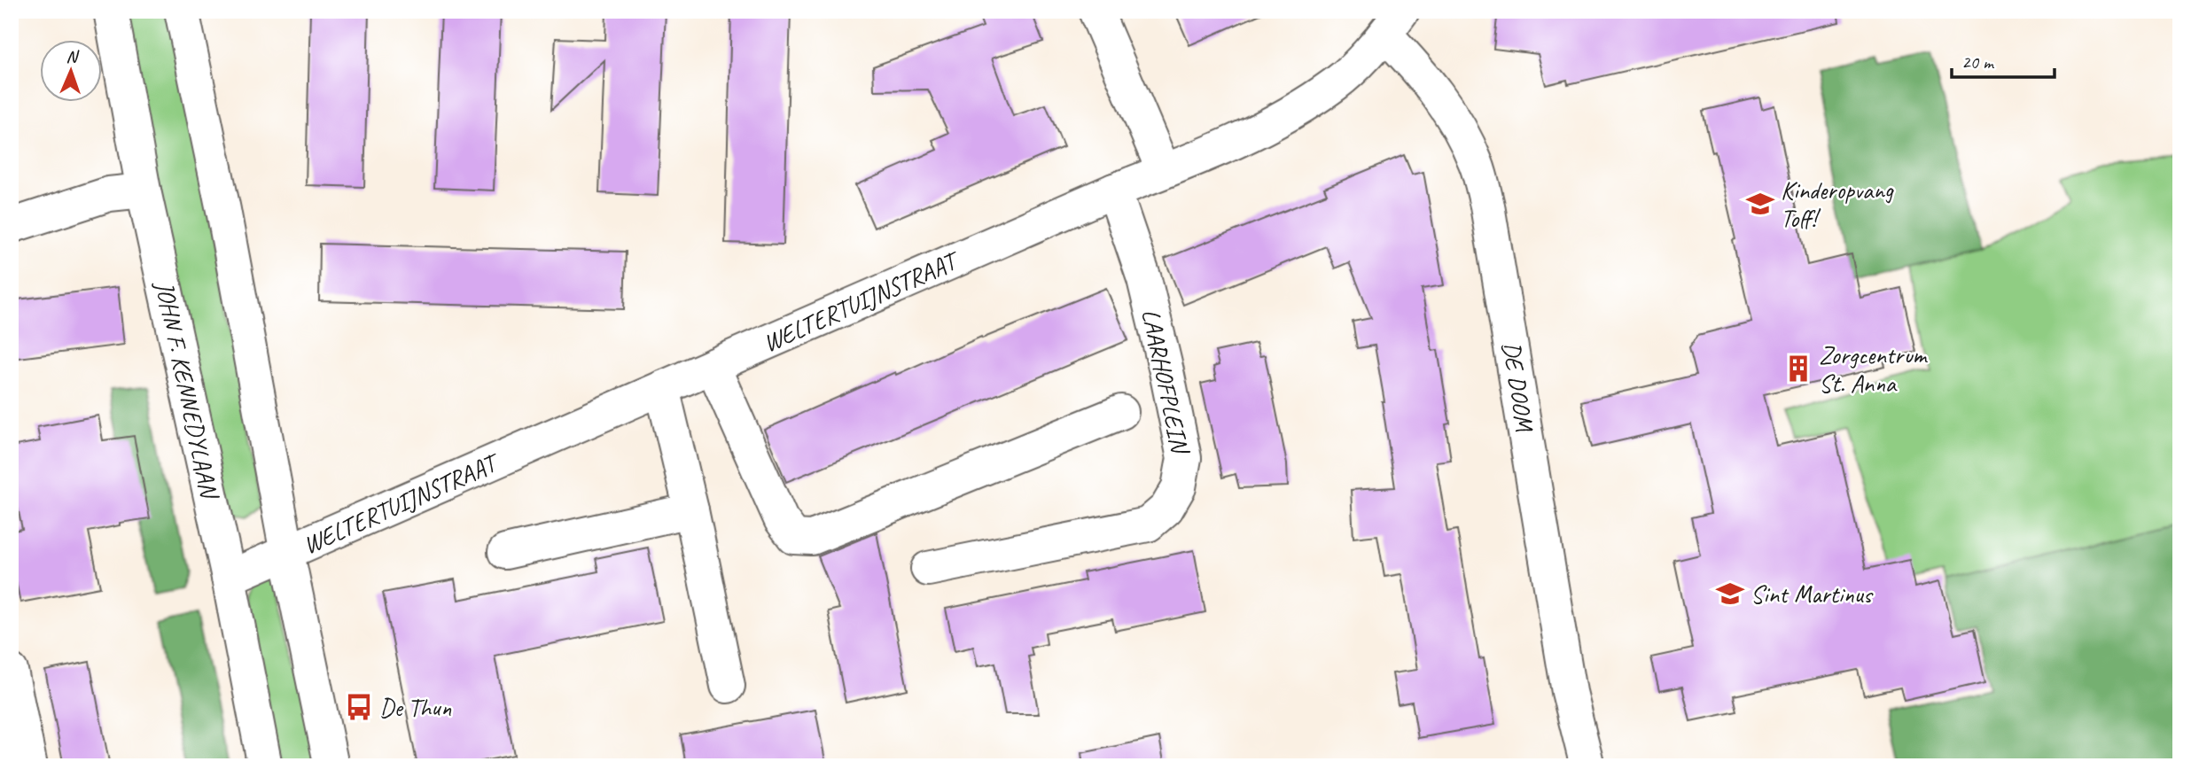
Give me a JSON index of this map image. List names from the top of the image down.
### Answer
{
  "streets": {
    "street": [
      "WELTERTUIJNSTRAAT",
      "LAARHOFPLEIN",
      "DE DOOM",
      "JOHN F. KENNEDYLAAN"
    ]
  },
  "crossings": [
    ["WELTERTUIJNSTRAAT", "LAARHOFPLEIN"],
    ["WELTERTUIJNSTRAAT", "DE DOOM"],
    ["WELTERTUIJNSTRAAT", "JOHN F. KENNEDYLAAN"]
  ],
  "places": {
    "school or university": ["Kinderopvang Toff!", "Sint Martinus"],
    "building": ["Zorgcentrum St. Anna"],
    "bus stop": ["De Thun"]
  },
  "scale_bar": "20 m",
  "north": "top"
}
